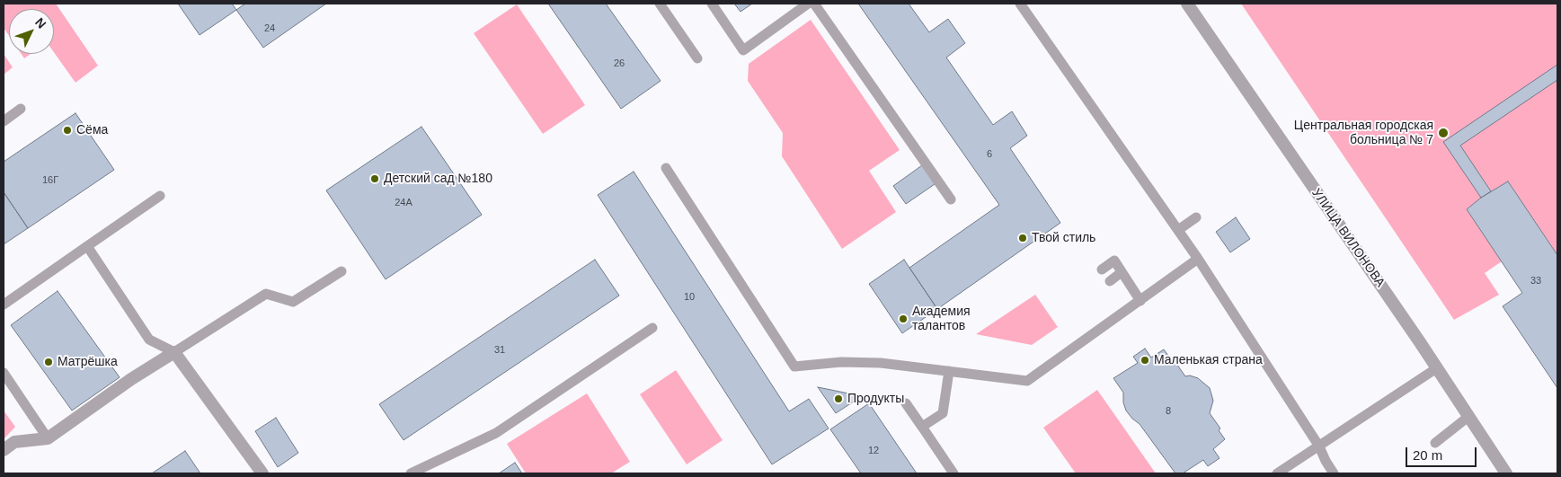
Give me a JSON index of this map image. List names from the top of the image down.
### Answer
{
  "streets": {
    "street": ["УЛИЦА ВИЛОНОВА"]
  },
  "places": [
    "Сёма",
    "Центральная городская больница № 7",
    "Детский сад №180",
    "Твой стиль",
    "Академия талантов",
    "Маленькая страна",
    "Матрёшка",
    "Продукты"
  ],
  "house_numbers": [
    "24",
    "26",
    "6",
    "16Г",
    "24А",
    "33",
    "10",
    "31",
    "8",
    "12"
  ],
  "scale_bar": "20 m",
  "north": "top right"
}
